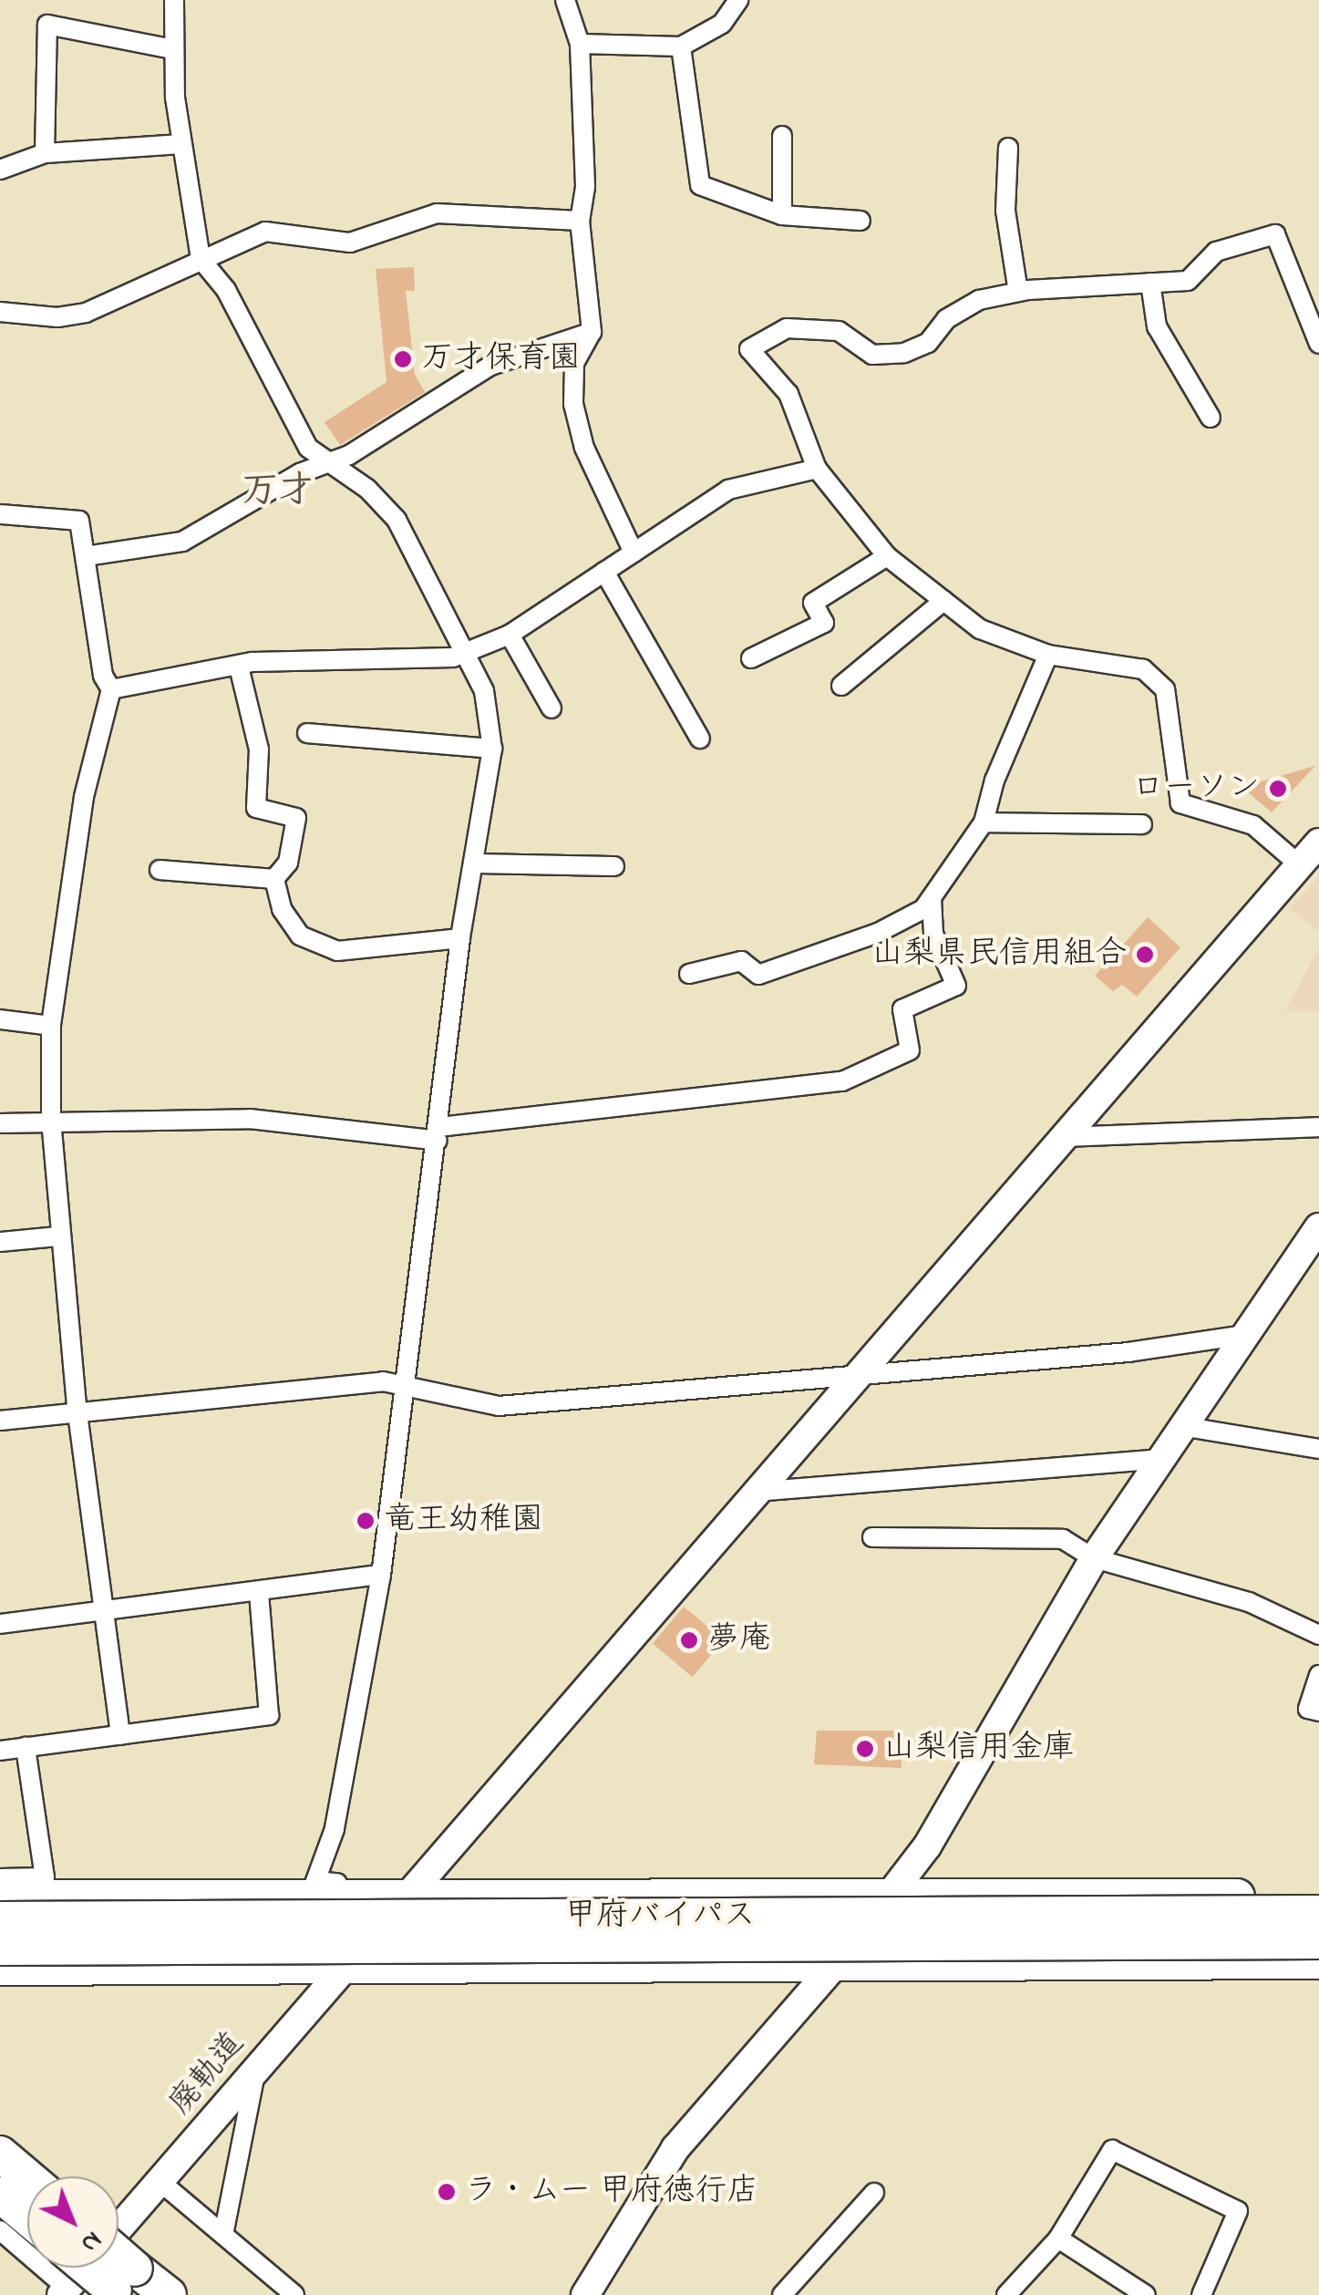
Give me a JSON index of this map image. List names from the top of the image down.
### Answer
{
  "streets": {
    "highway": ["甲府バイパス"],
    "street": ["廃軌道"]
  },
  "districts": ["万才"],
  "places": [
    "万才保育園",
    "ローソン",
    "山梨県民信用組合",
    "竜王幼稚園",
    "夢庵",
    "山梨信用金庫",
    "ラ・ムー 甲府徳行店"
  ],
  "north": "bottom right"
}
